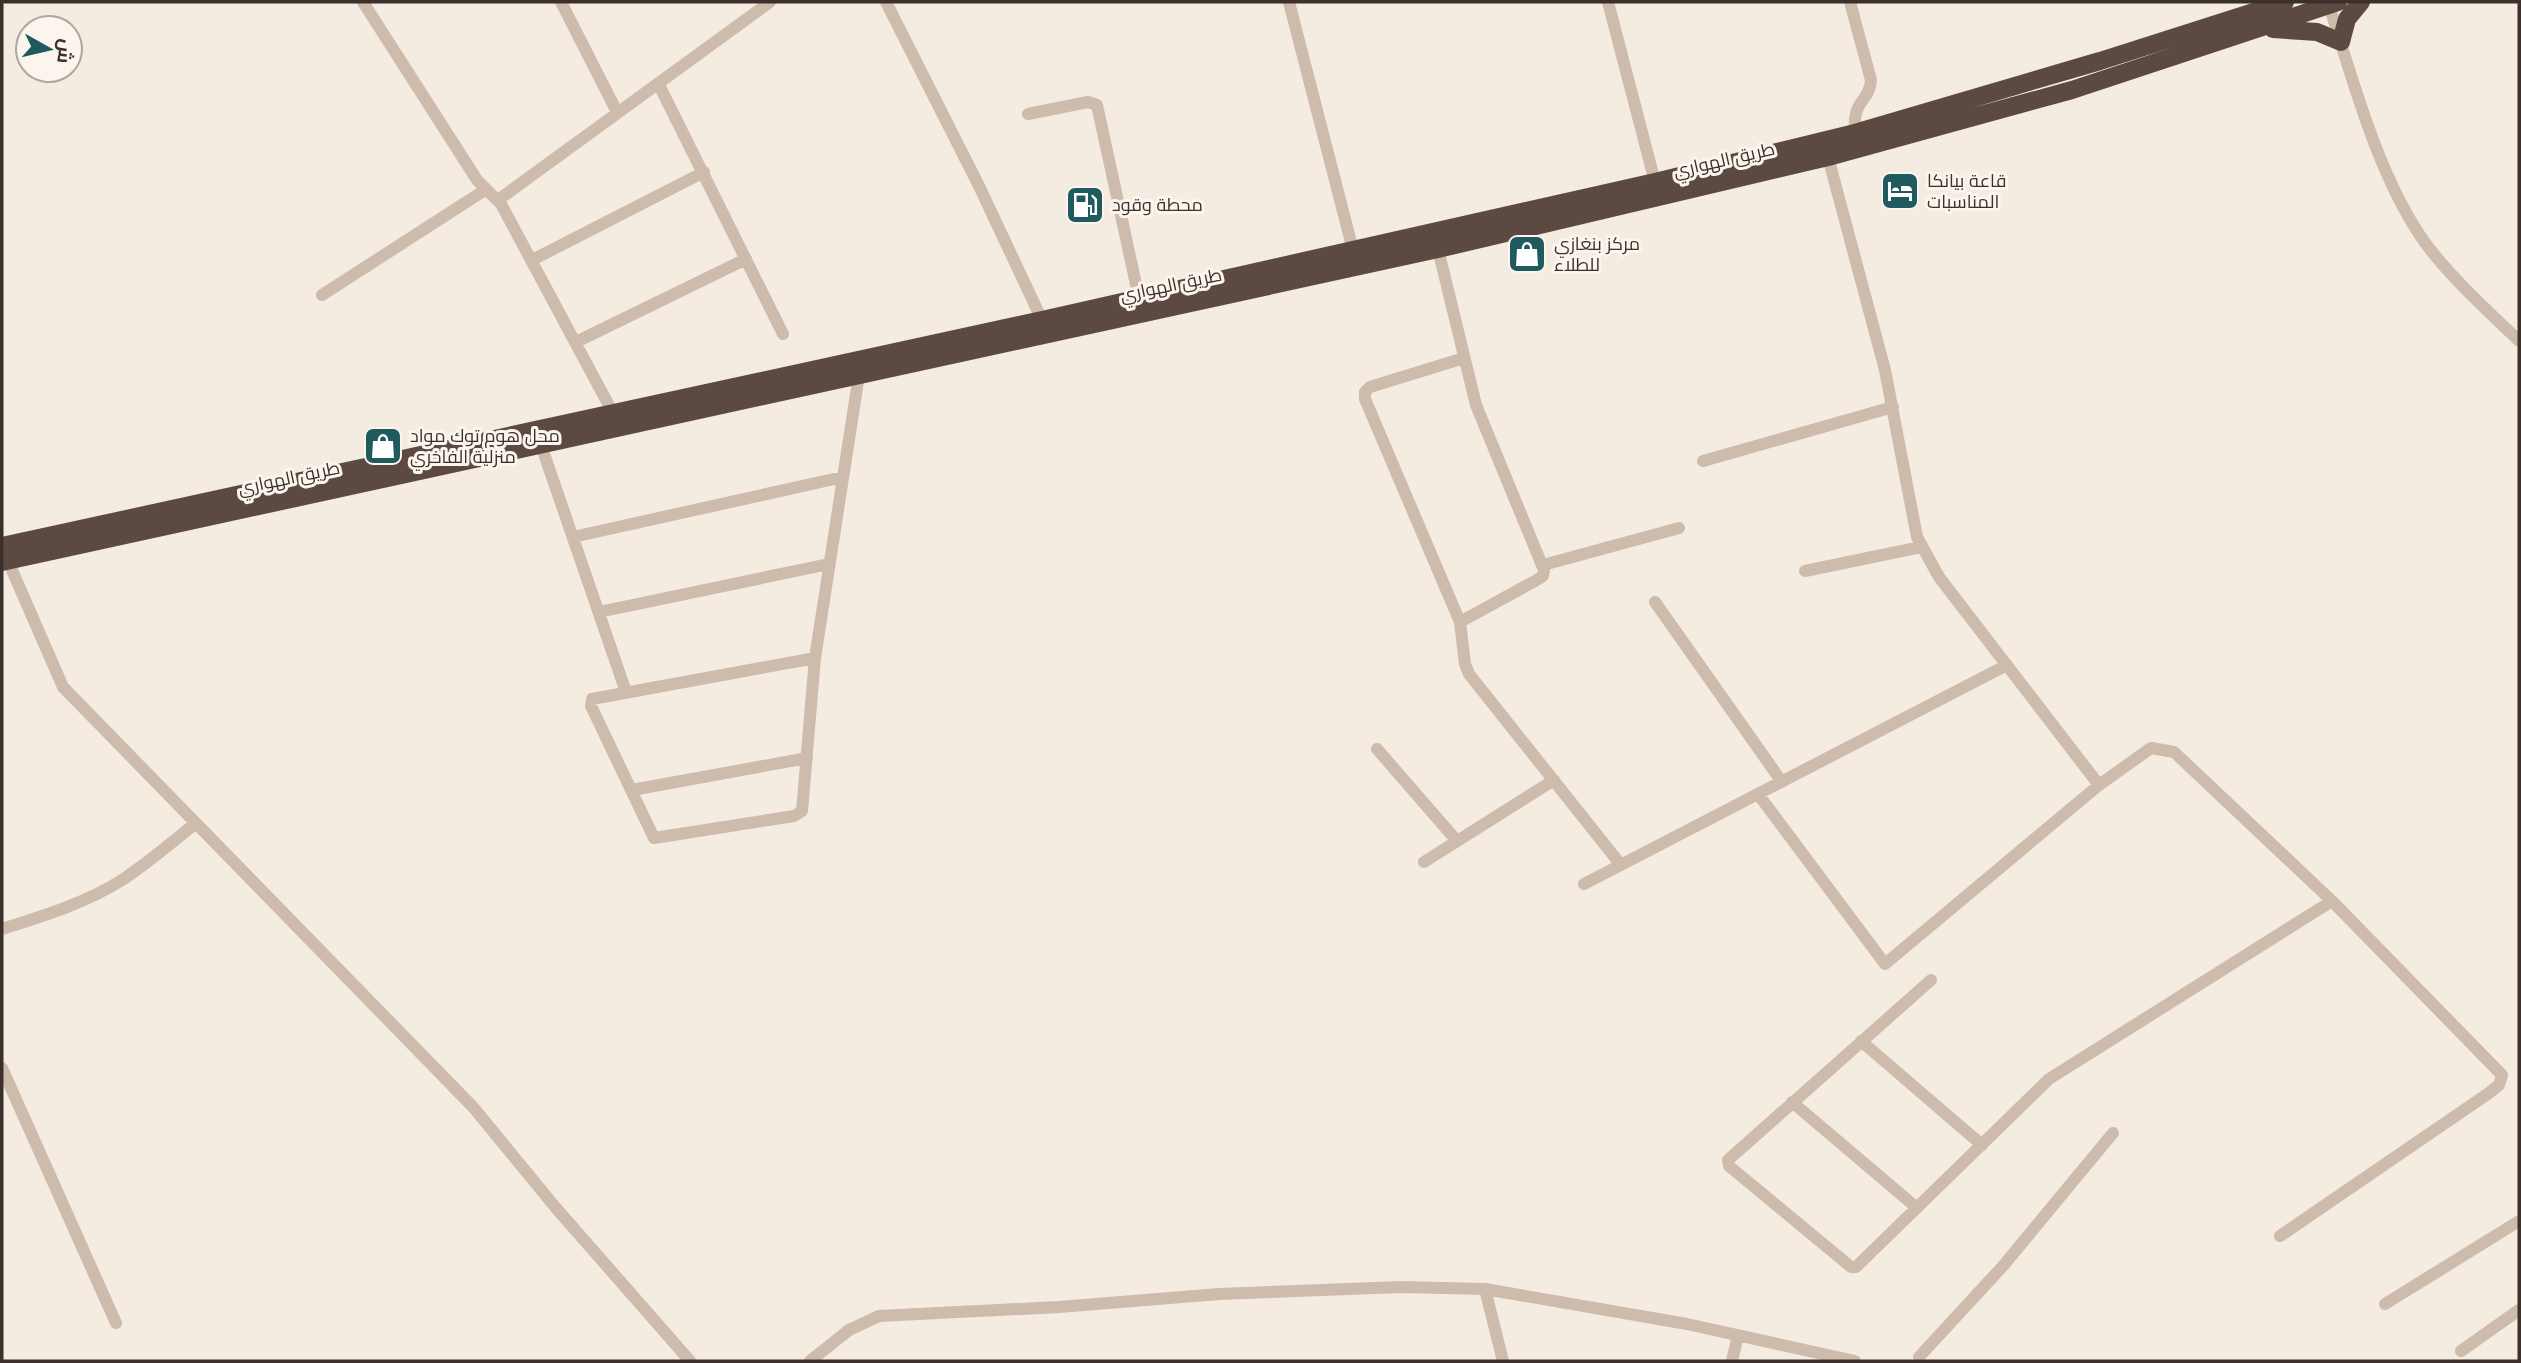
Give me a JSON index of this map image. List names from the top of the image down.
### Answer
{
  "streets": {
    "highway": ["طريق الهواري"]
  },
  "places": {
    "hotel": ["قاعة بيانكا المناسبات"],
    "fuel station": ["محطة وقود"],
    "shop": ["مركز بنغازي للطلاء", "محل هوم توك مواد منزلية الفاخري"]
  },
  "north": "right"
}
